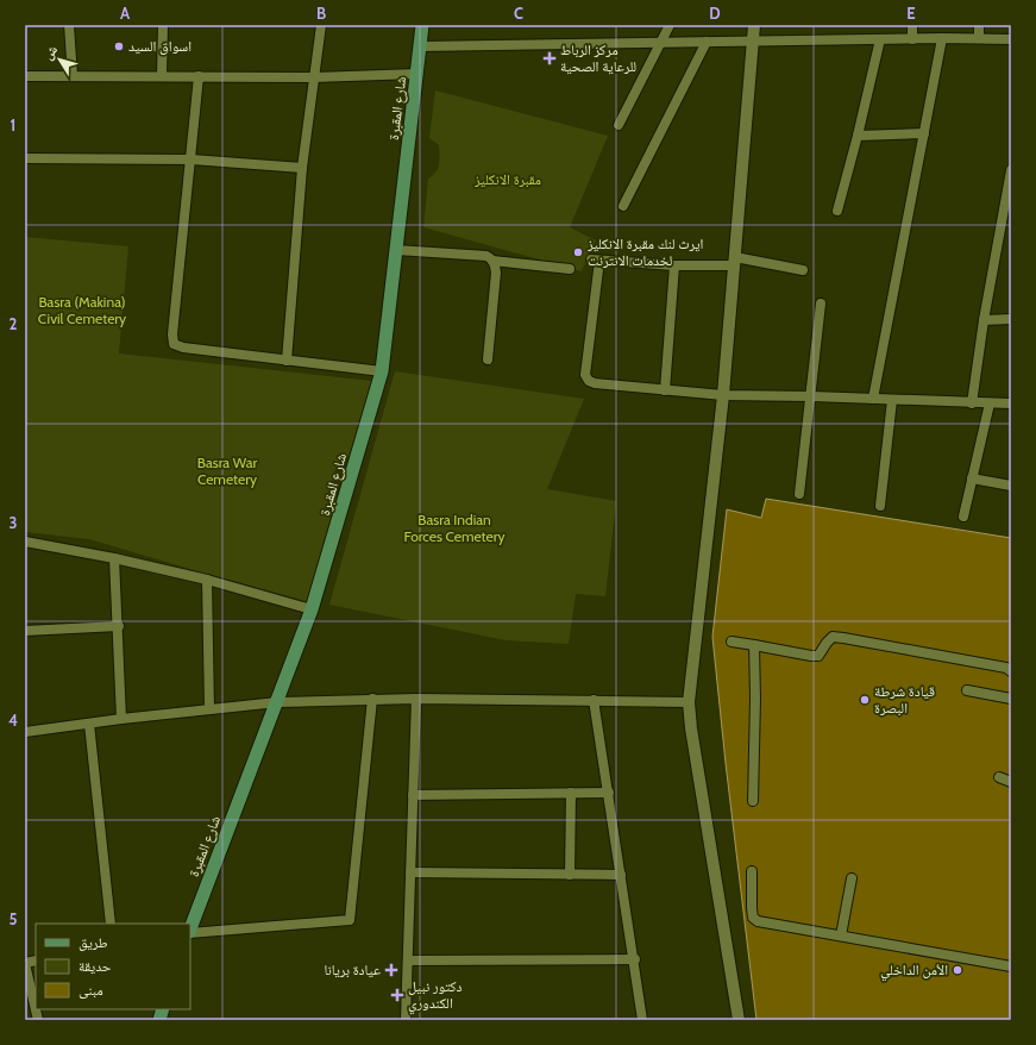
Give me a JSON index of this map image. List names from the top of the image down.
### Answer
{
  "streets": {
    "main road": ["شارع المقبرة"]
  },
  "parks": [
    "مقبرة الانكليز",
    "Basra (Makina) Civil Cemetery",
    "Basra War Cemetery",
    "Basra Indian Forces Cemetery"
  ],
  "places": {
    "other": [
      "اسواق السيد",
      "ايرث لنك مقبرة الانكليز لخدمات الانترنت",
      "قيادة شرطة البصرة",
      "الأمن الداخلي"
    ],
    "health": ["مركز الرباط للرعاية الصحية", "عيادة بريانا", "دكتور نبيل الكندوري"]
  },
  "legend": ["طريق", "حديقة", "مبنى"],
  "north": "top left",
  "grid": {
    "columns": [
      "A",
      "B",
      "C",
      "D",
      "E"
    ],
    "rows": [
      "1",
      "2",
      "3",
      "4",
      "5"
    ]
  }
}
